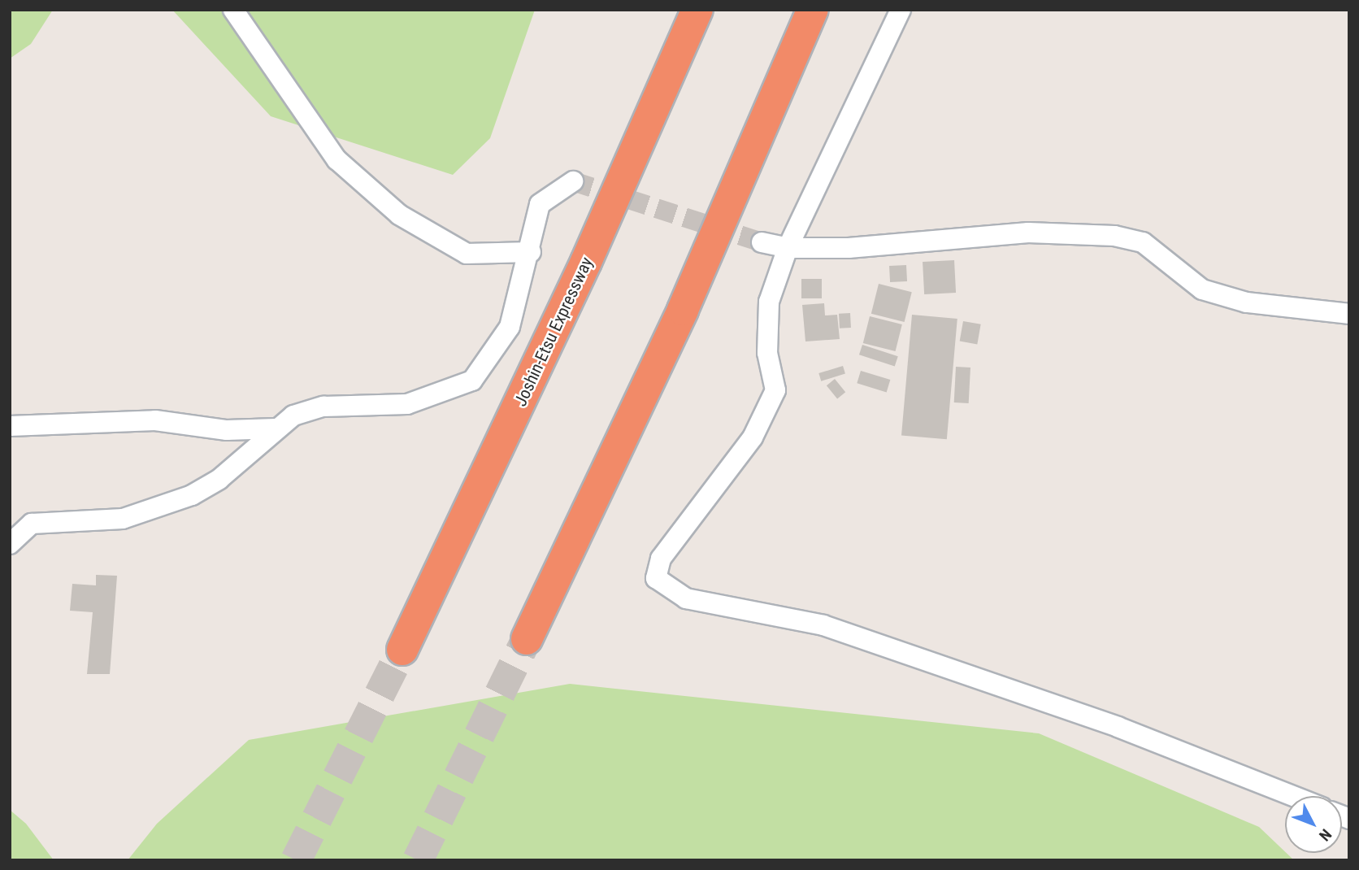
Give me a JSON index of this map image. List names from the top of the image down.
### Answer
{
  "streets": {
    "highway": ["Joshin-Etsu Expressway"]
  },
  "north": "bottom right"
}
